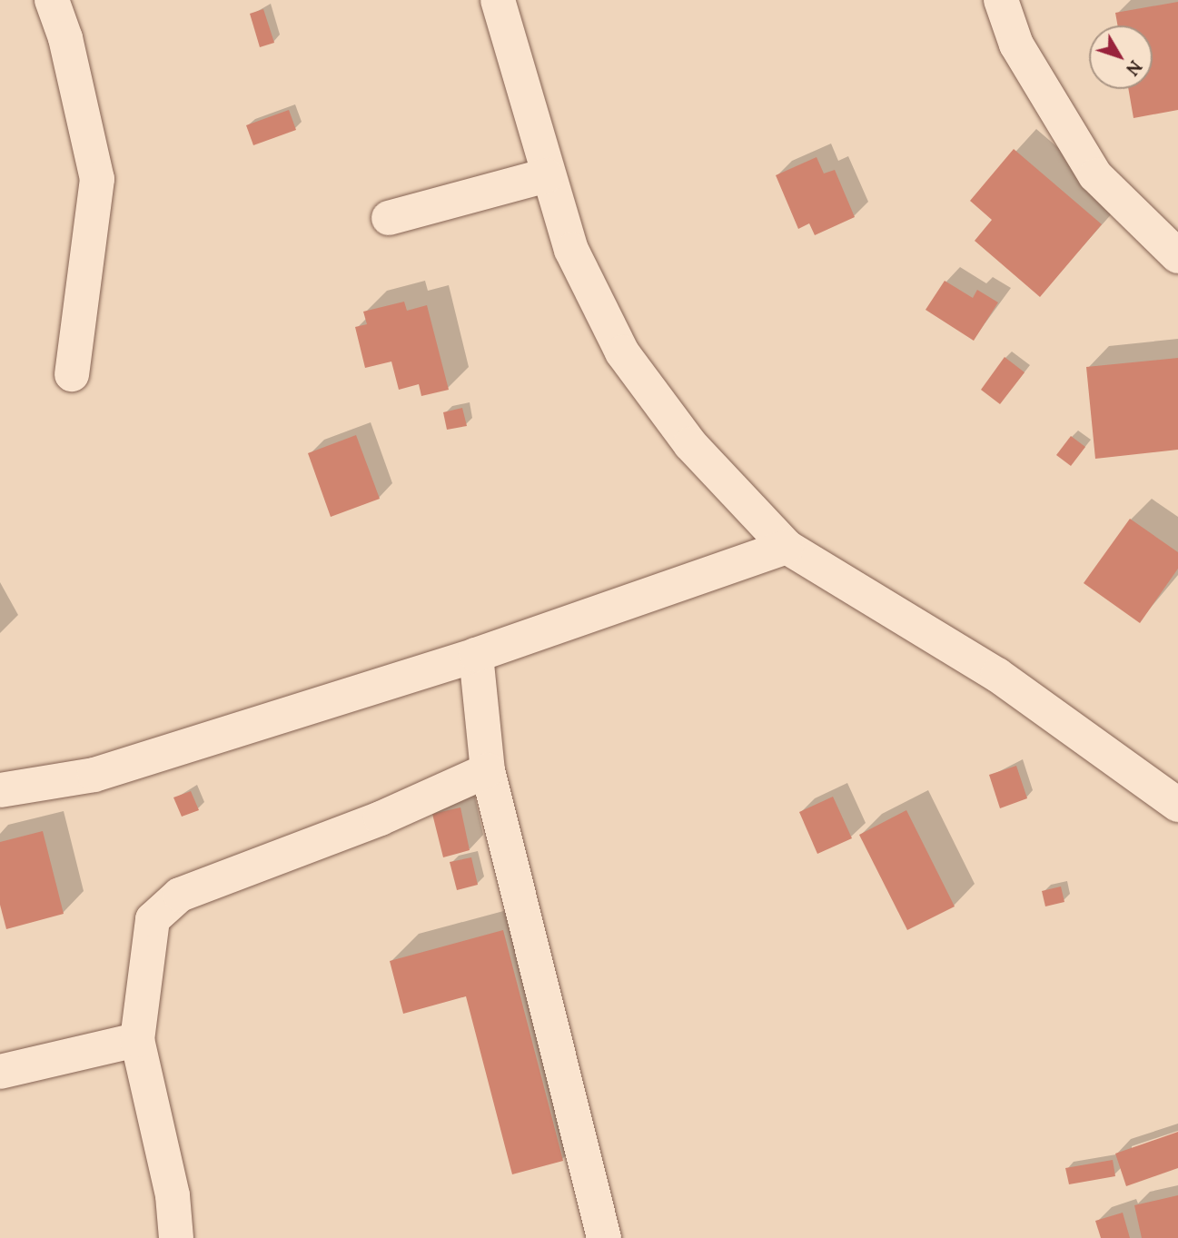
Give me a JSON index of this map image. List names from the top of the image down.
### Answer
{
  "north": "bottom right"
}
